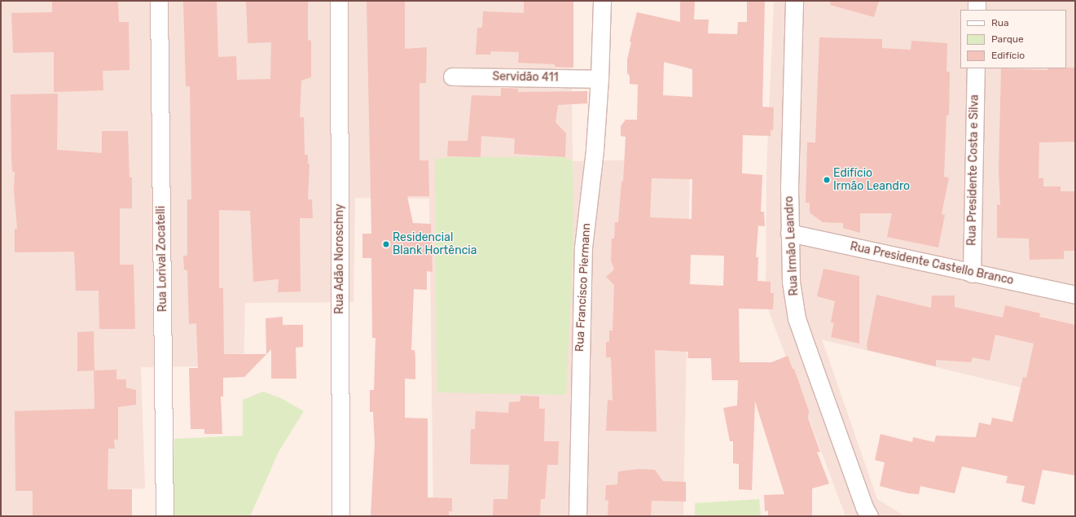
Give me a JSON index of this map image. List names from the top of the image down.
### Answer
{
  "streets": {
    "street": [
      "Servidão 411",
      "Rua Presidente Costa e Silva",
      "Rua Irmão Leandro",
      "Rua Lorival Zocatelli",
      "Rua Adão Noroschny",
      "Rua Presidente Castello Branco",
      "Rua Francisco Piermann"
    ]
  },
  "crossings": [
    ["Servidão 411", "Rua Francisco Piermann"],
    ["Rua Presidente Costa e Silva", "Rua Presidente Castello Branco"],
    ["Rua Irmão Leandro", "Rua Presidente Castello Branco"]
  ],
  "places": ["Edifício Irmão Leandro", "Residencial Blank Hortência"],
  "legend": ["Rua", "Parque", "Edifício"]
}
